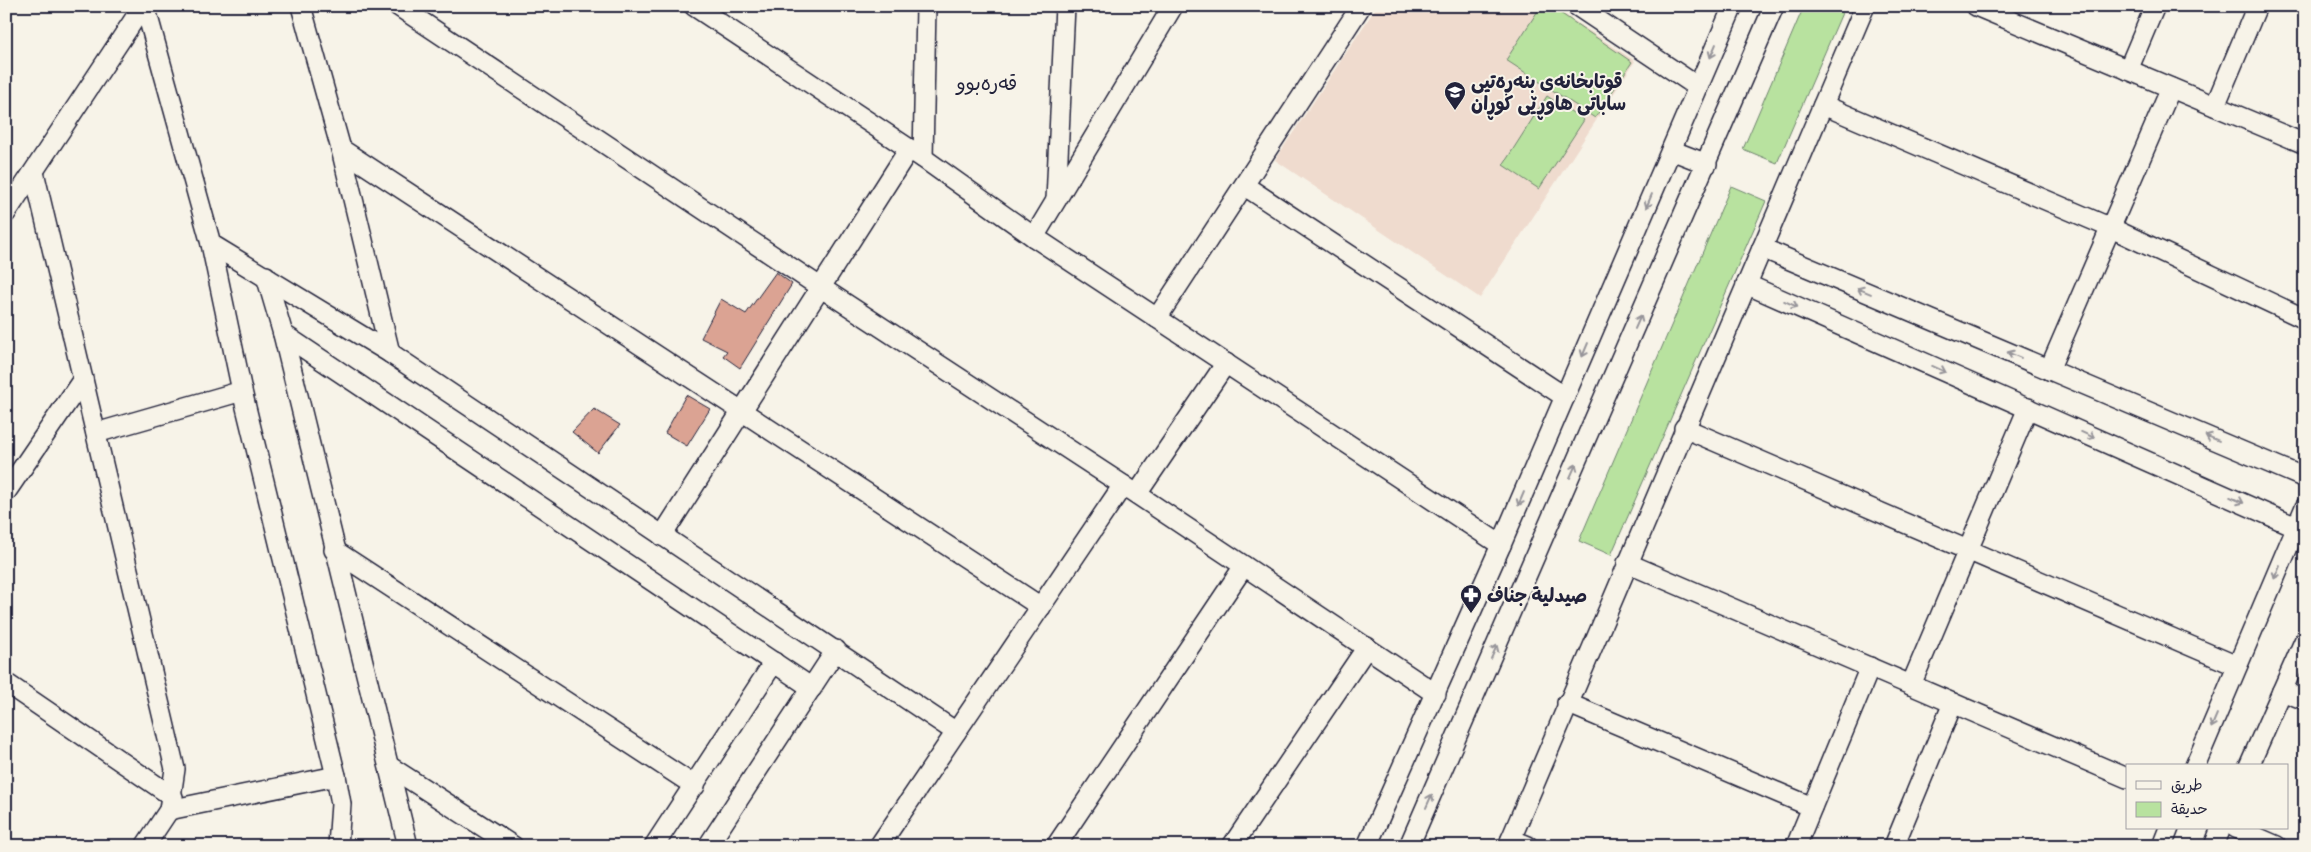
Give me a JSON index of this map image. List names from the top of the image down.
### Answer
{
  "districts": ["قەرەبوو"],
  "places": {
    "school or university": ["قوتابخانەی بنەڕەتیی ساباتی هاوڕێی کوڕان"],
    "pharmacy": ["صيدلية جناف"]
  },
  "legend": ["طريق", "حديقة"]
}
